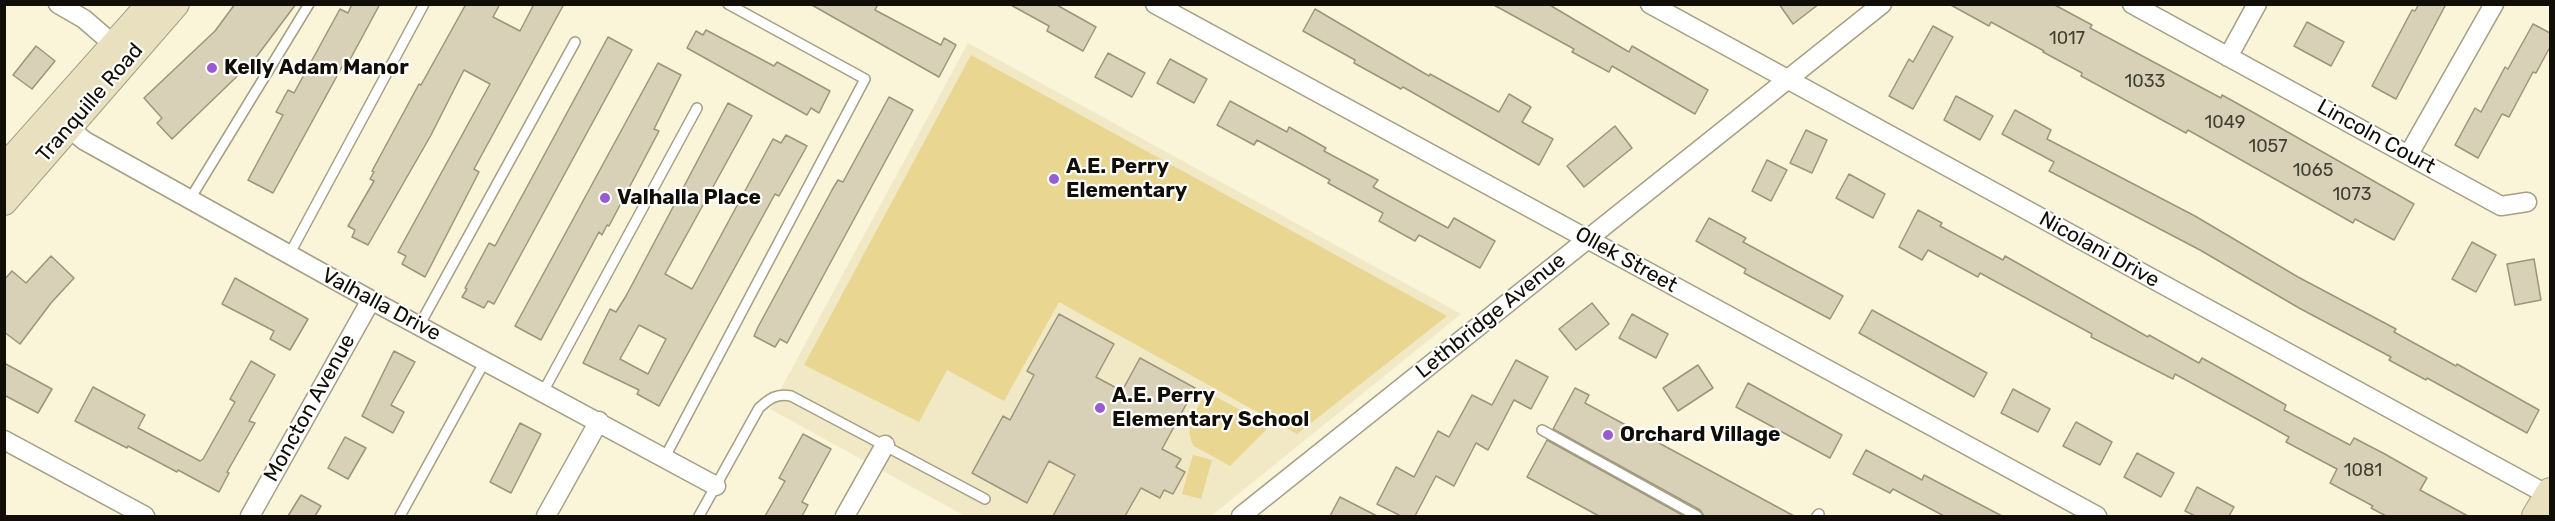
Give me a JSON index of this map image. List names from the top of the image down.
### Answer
{
  "streets": {
    "main road": ["Tranquille Road"],
    "street": [
      "Lincoln Court",
      "Nicolani Drive",
      "Ollek Street",
      "Valhalla Drive",
      "Lethbridge Avenue",
      "Moncton Avenue"
    ]
  },
  "crossings": [
    ["Tranquille Road", "Valhalla Drive"],
    ["Nicolani Drive", "Lethbridge Avenue"],
    ["Ollek Street", "Lethbridge Avenue"],
    ["Valhalla Drive", "Moncton Avenue"]
  ],
  "places": [
    "Kelly Adam Manor",
    "A.E. Perry Elementary",
    "Valhalla Place",
    "A.E. Perry Elementary School",
    "Orchard Village"
  ],
  "house_numbers": [
    "1017",
    "1033",
    "1049",
    "1057",
    "1065",
    "1073",
    "1081"
  ]
}
